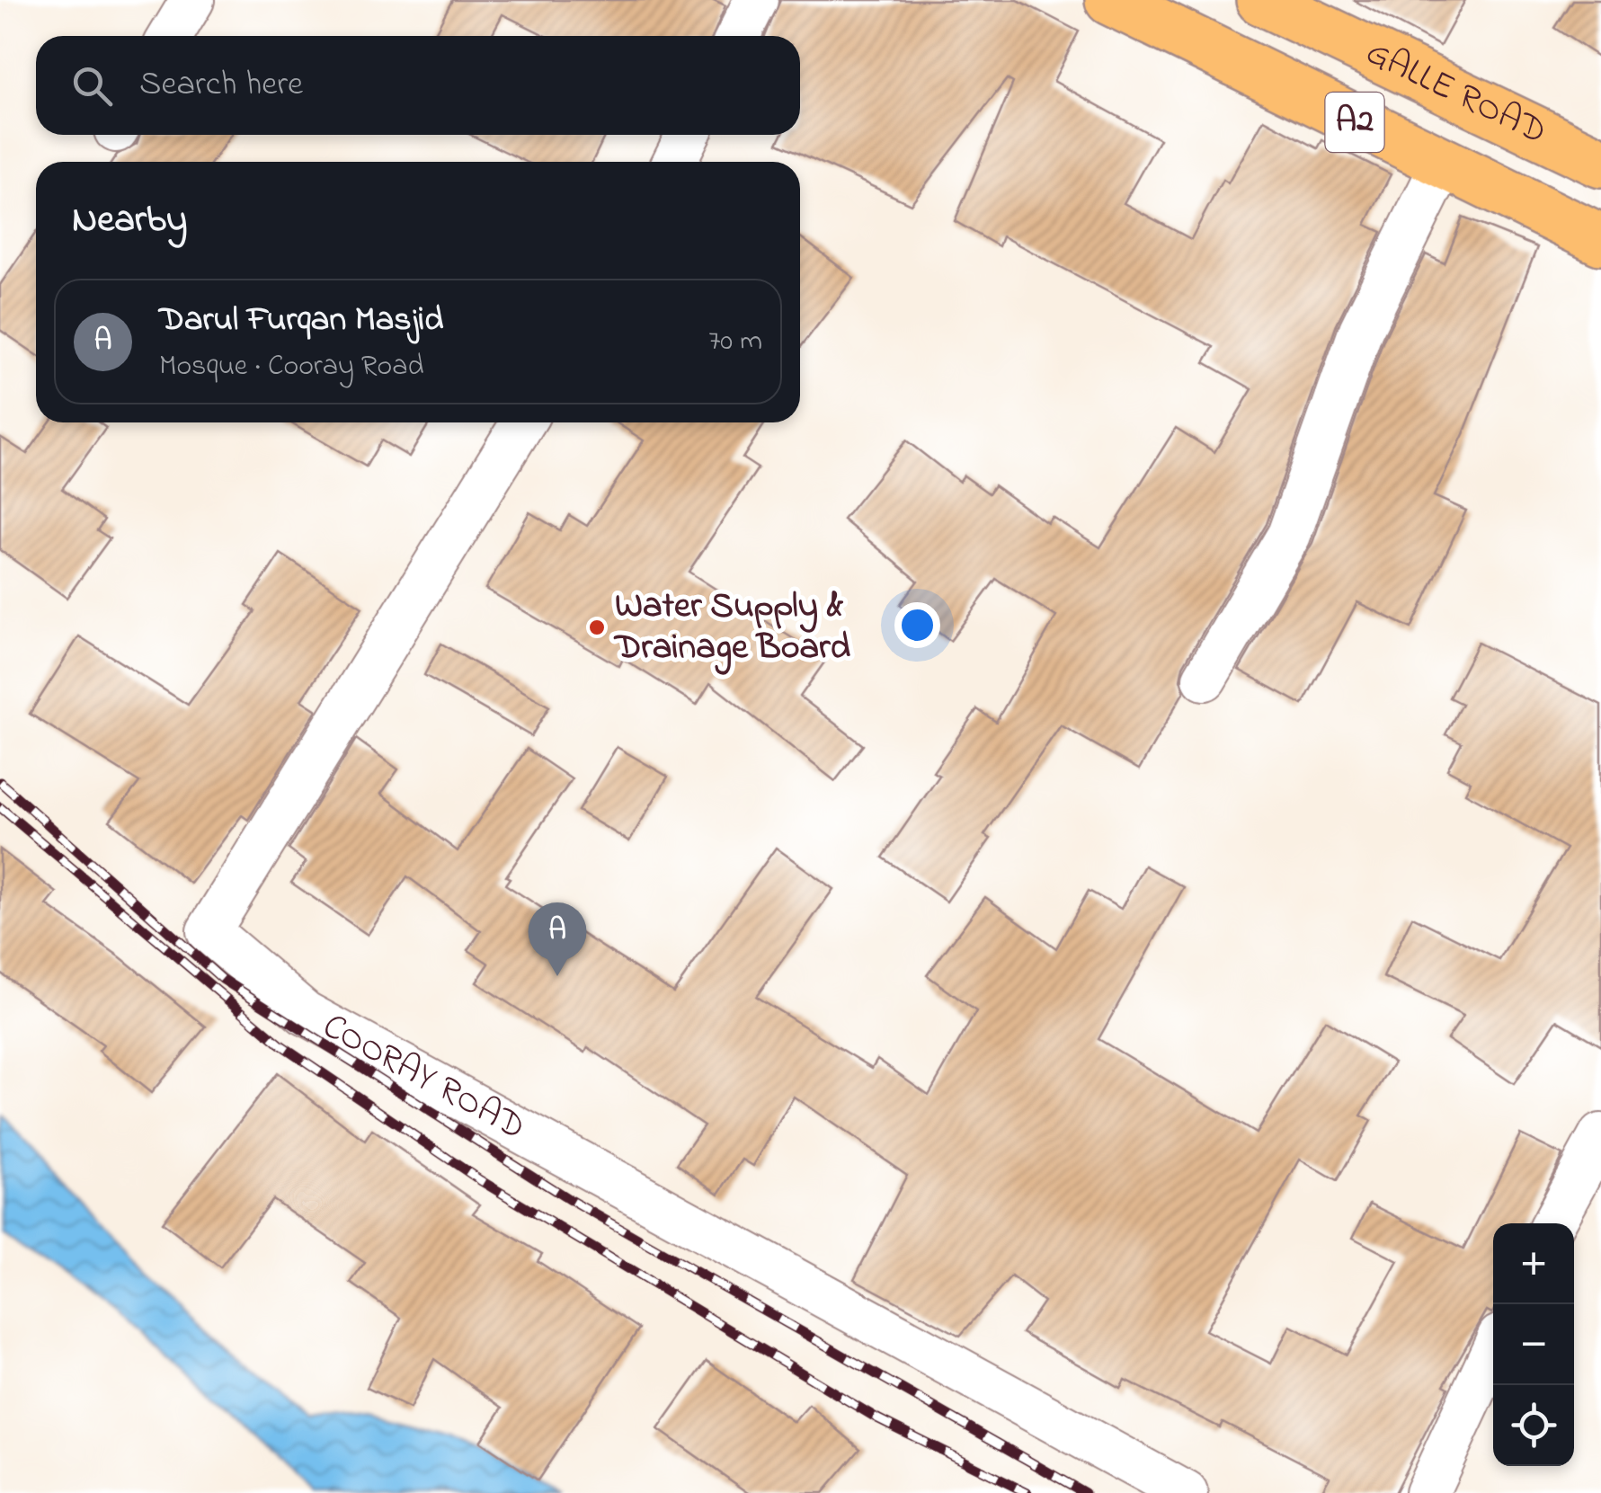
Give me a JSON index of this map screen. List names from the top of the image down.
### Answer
{
  "streets": {
    "highway": ["GALLE ROAD", "A2"],
    "street": ["COORAY ROAD"]
  },
  "places": ["Water Supply & Drainage Board"],
  "page": {
    "search": "Search here",
    "heading": "Nearby",
    "list": [
      {
        "mark": "A",
        "name": "Darul Furqan Masjid",
        "note": "Mosque · Cooray Road",
        "value": "70 m"
      }
    ],
    "pins": "A",
    "map_buttons": ["+", "−"]
  }
}
